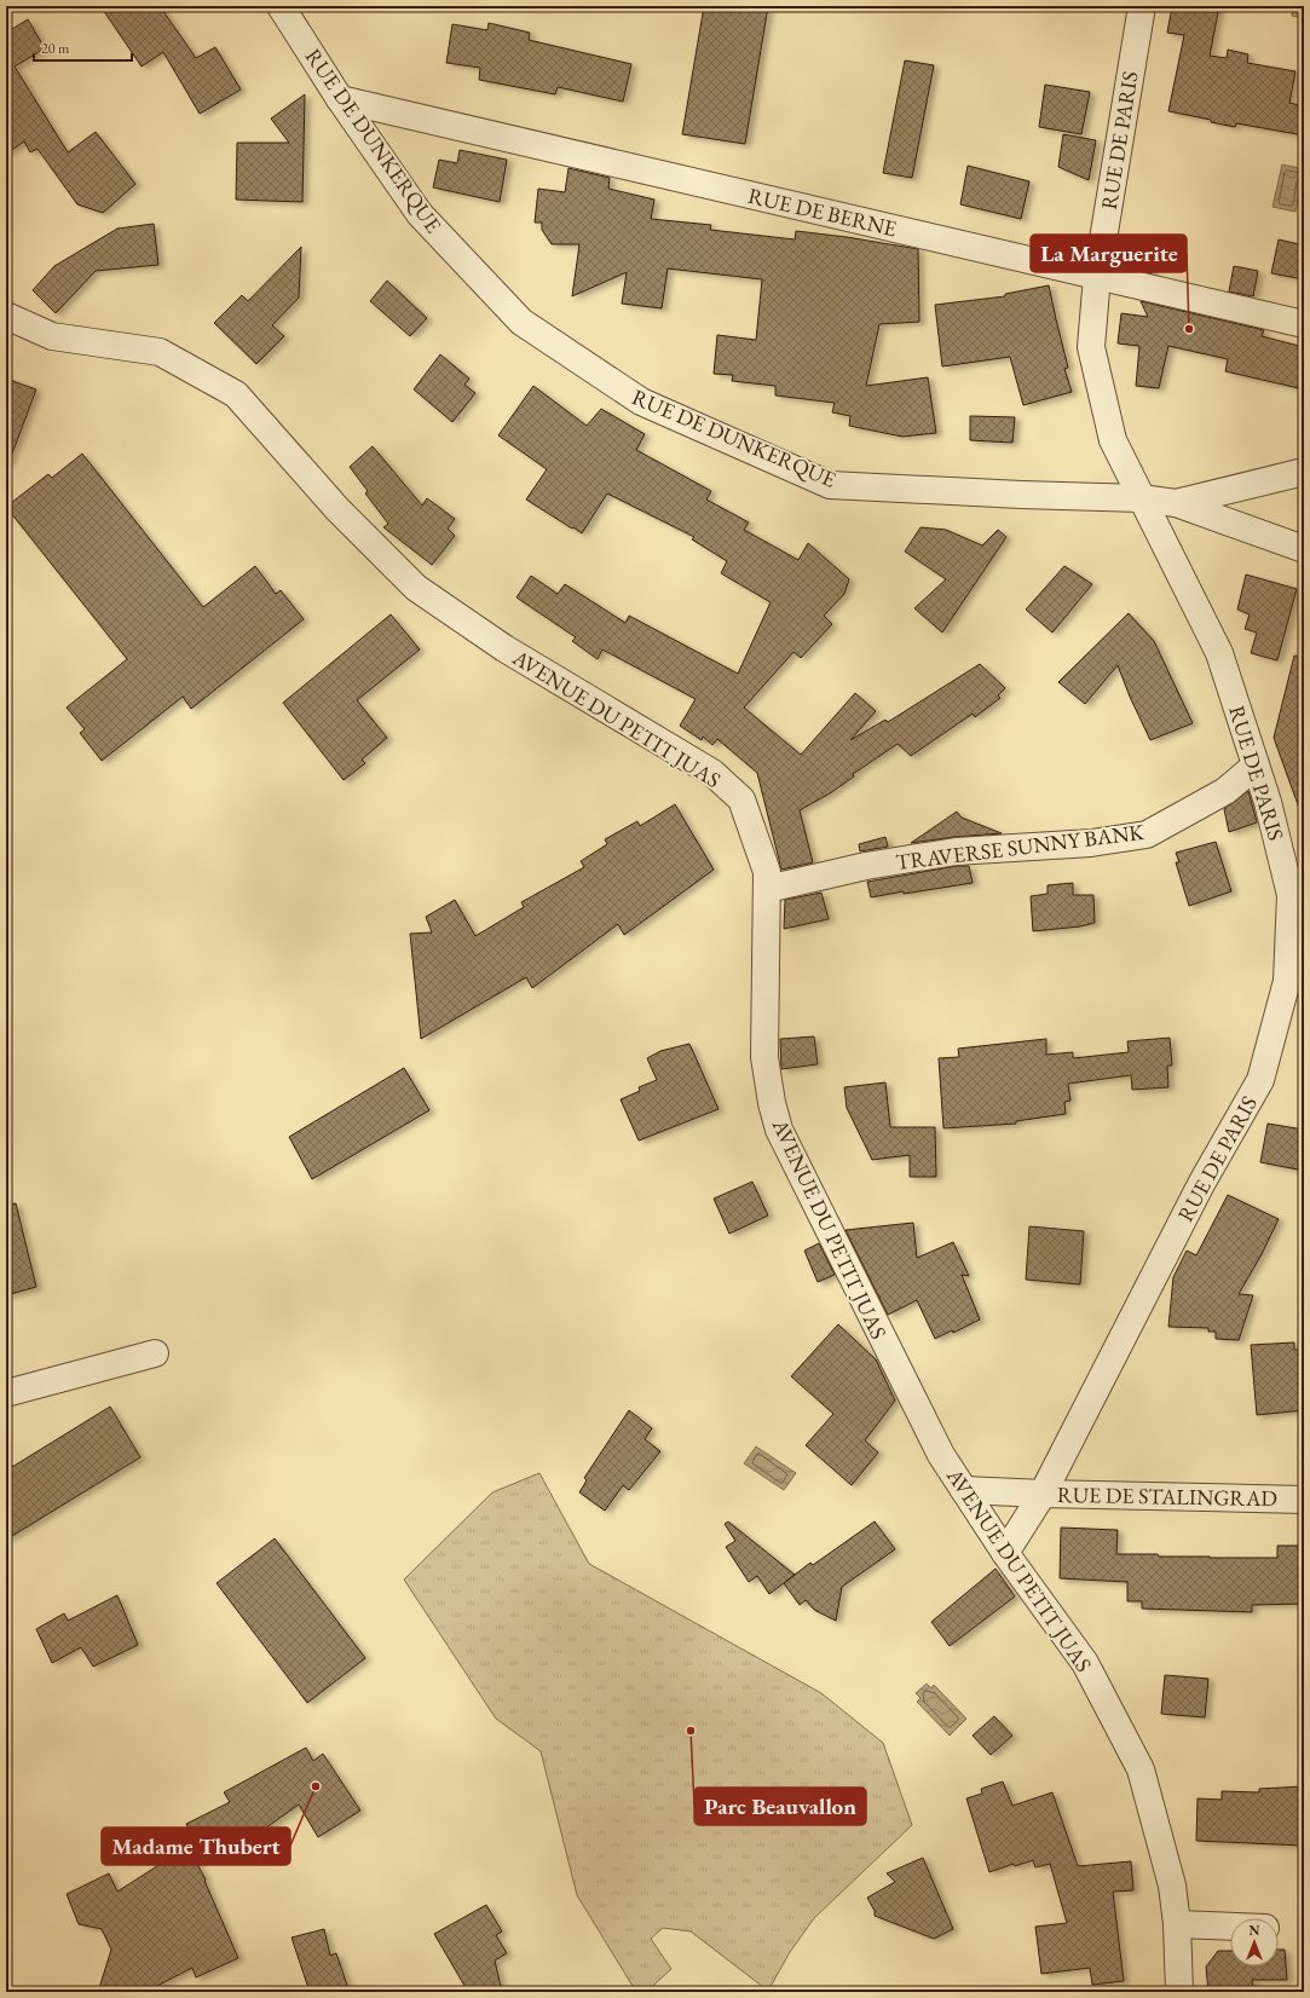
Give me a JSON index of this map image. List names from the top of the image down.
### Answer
{
  "streets": {
    "street": [
      "RUE DE DUNKERQUE",
      "RUE DE PARIS",
      "RUE DE BERNE",
      "AVENUE DU PETIT JUAS",
      "TRAVERSE SUNNY BANK",
      "RUE DE STALINGRAD"
    ]
  },
  "crossings": [
    ["RUE DE DUNKERQUE", "RUE DE PARIS"],
    ["RUE DE DUNKERQUE", "RUE DE BERNE"],
    ["RUE DE PARIS", "RUE DE BERNE"],
    ["RUE DE PARIS", "TRAVERSE SUNNY BANK"],
    ["RUE DE PARIS", "RUE DE STALINGRAD"],
    ["AVENUE DU PETIT JUAS", "TRAVERSE SUNNY BANK"],
    ["AVENUE DU PETIT JUAS", "RUE DE STALINGRAD"]
  ],
  "places": ["La Marguerite", "Parc Beauvallon", "Madame Thubert"],
  "scale_bar": "20 m",
  "north": "top"
}
